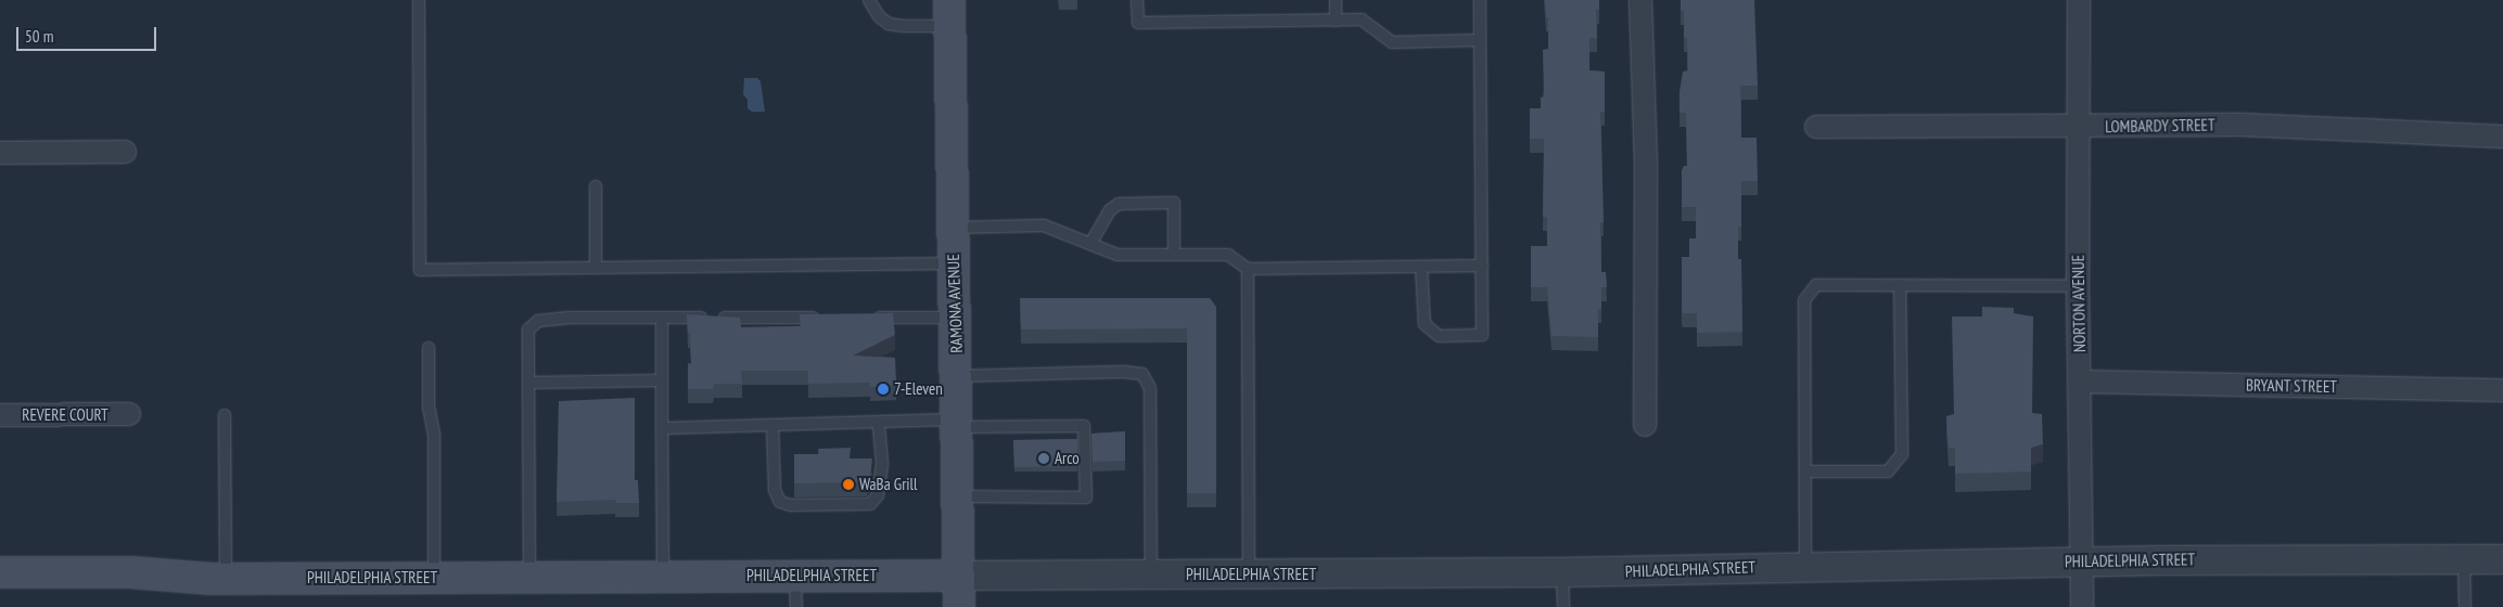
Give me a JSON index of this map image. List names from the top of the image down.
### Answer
{
  "streets": {
    "main road": ["RAMONA AVENUE", "PHILADELPHIA STREET"],
    "street": [
      "LOMBARDY STREET",
      "NORTON AVENUE",
      "BRYANT STREET",
      "REVERE COURT"
    ]
  },
  "crossings": [
    ["LOMBARDY STREET", "NORTON AVENUE"],
    ["RAMONA AVENUE", "PHILADELPHIA STREET"],
    ["NORTON AVENUE", "BRYANT STREET"],
    ["NORTON AVENUE", "PHILADELPHIA STREET"]
  ],
  "places": ["7-Eleven", "Arco", "WaBa Grill"],
  "scale_bar": "50 m"
}
